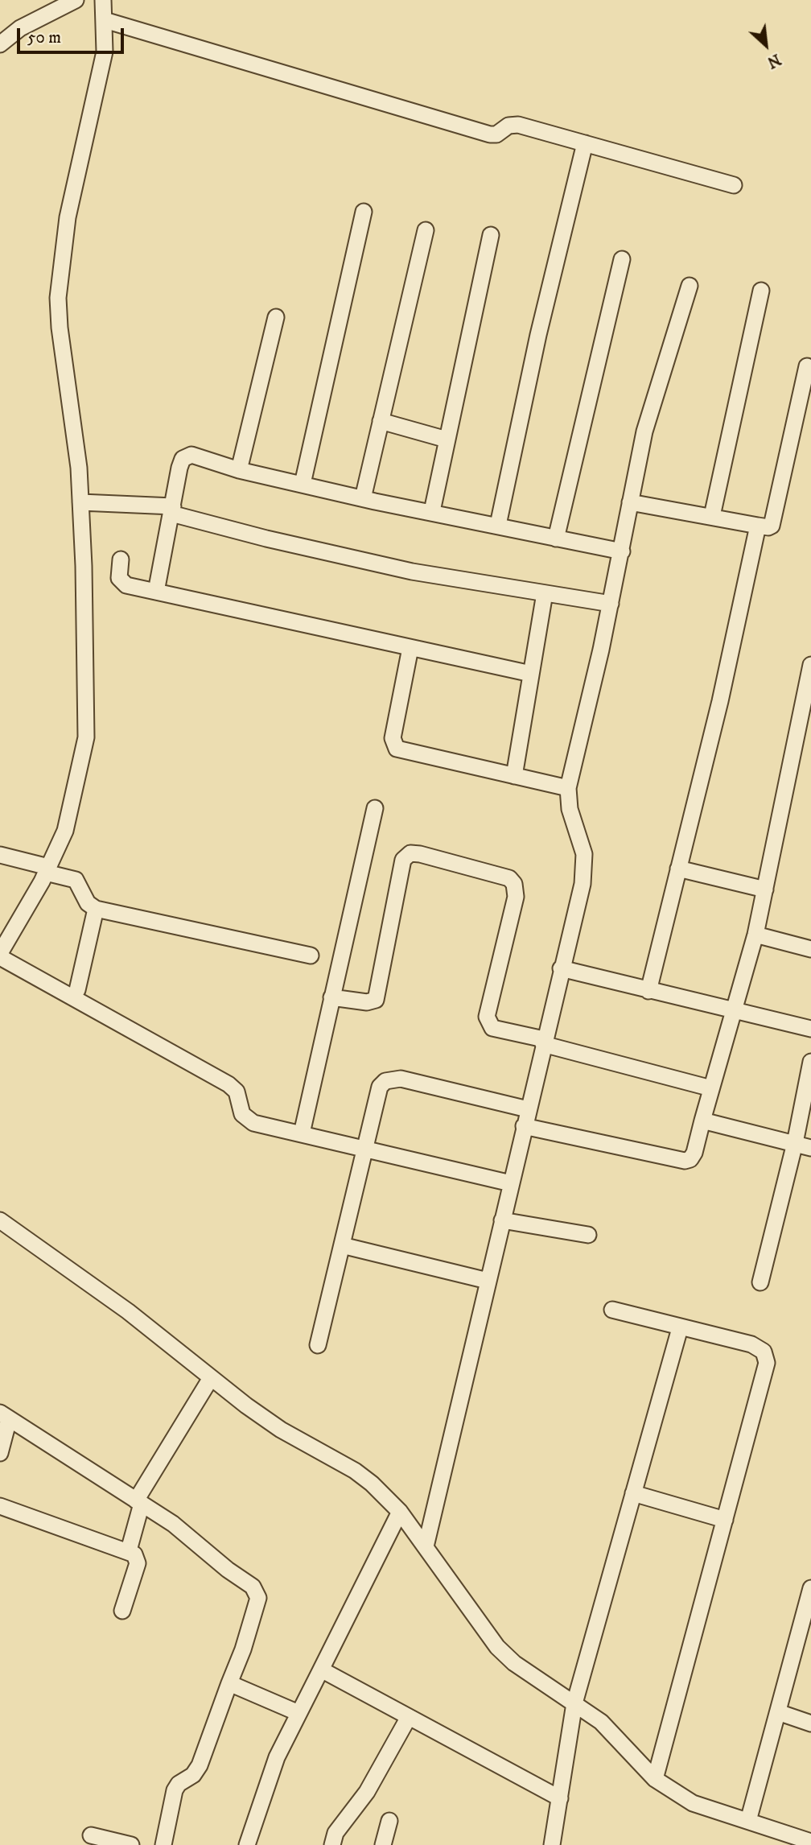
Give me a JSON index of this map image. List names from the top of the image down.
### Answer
{
  "scale_bar": "50 m",
  "north": "bottom right"
}
